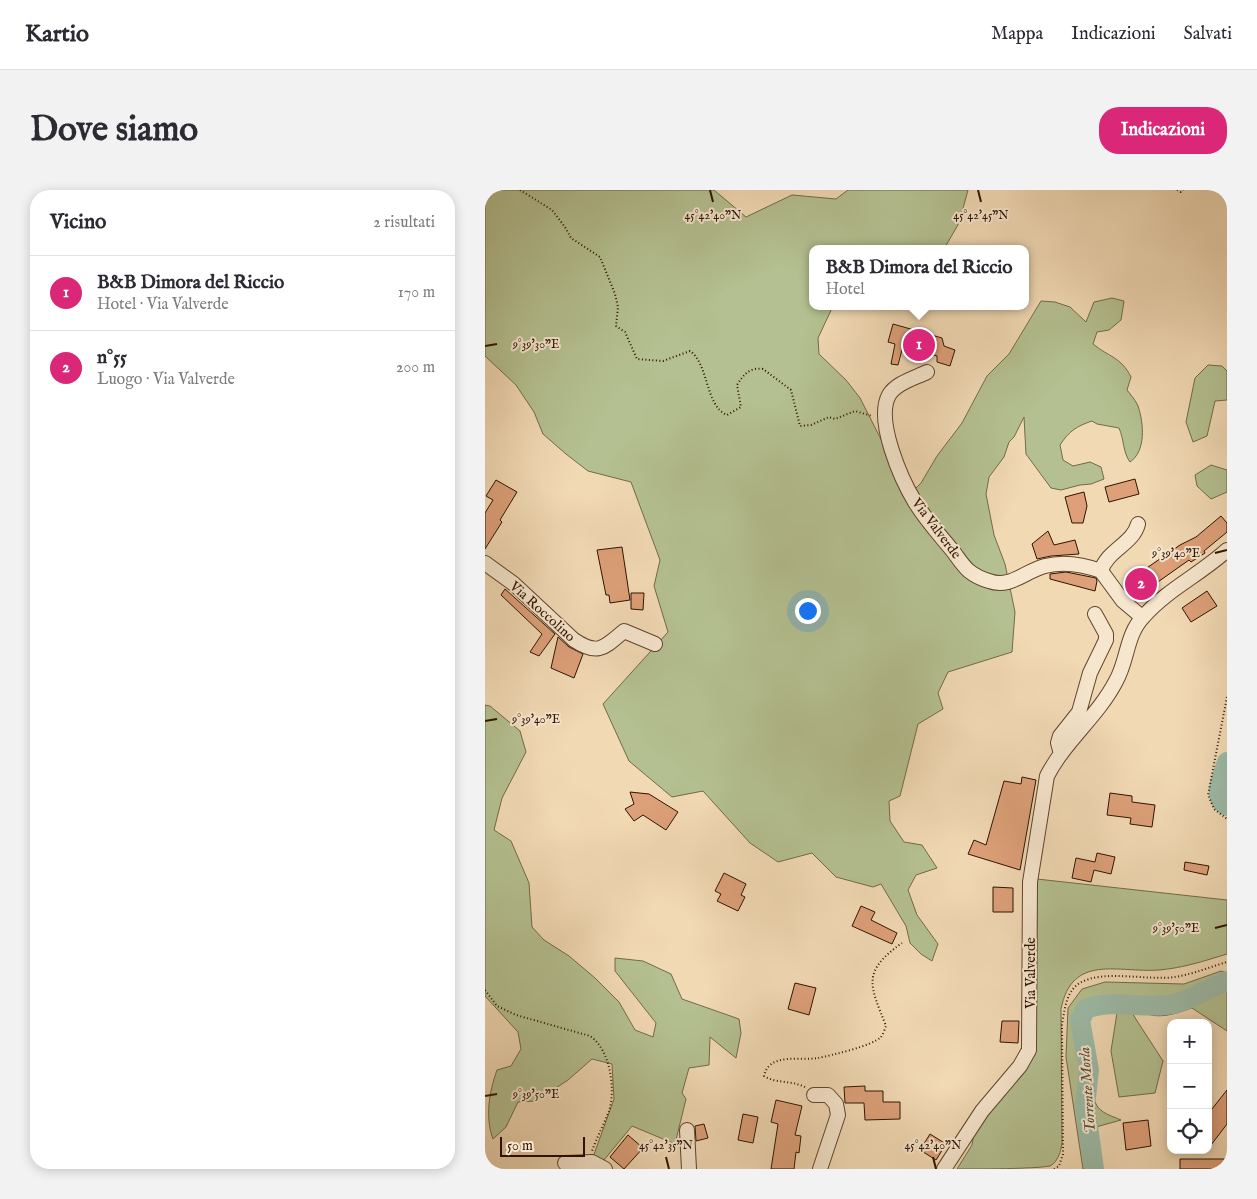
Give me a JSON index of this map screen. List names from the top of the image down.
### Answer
{
  "streets": {
    "street": ["Via Valverde", "Via Roccolino"]
  },
  "water": ["Torrente Morla"],
  "scale_bar": "50 m",
  "page": {
    "header": "Kartio",
    "nav": ["Mappa", "Indicazioni", "Salvati"],
    "buttons": "Indicazioni",
    "title": "Dove siamo",
    "heading": ["Vicino", "2 risultati"],
    "popup": ["B&B Dimora del Riccio", "Hotel"],
    "list": [
      {
        "mark": "1",
        "name": "B&B Dimora del Riccio",
        "note": "Hotel · Via Valverde",
        "value": "170 m"
      },
      {
        "mark": "2",
        "name": "n°55",
        "note": "Luogo · Via Valverde",
        "value": "200 m"
      }
    ],
    "pins": ["1", "2"],
    "map_buttons": ["+", "−"],
    "scale": "50 m"
  },
  "coordinates": [
    "45°42'40\"N",
    "45°42'45\"N",
    "9°39'30\"E",
    "9°39'40\"E",
    "9°39'50\"E",
    "45°42'35\"N"
  ]
}
